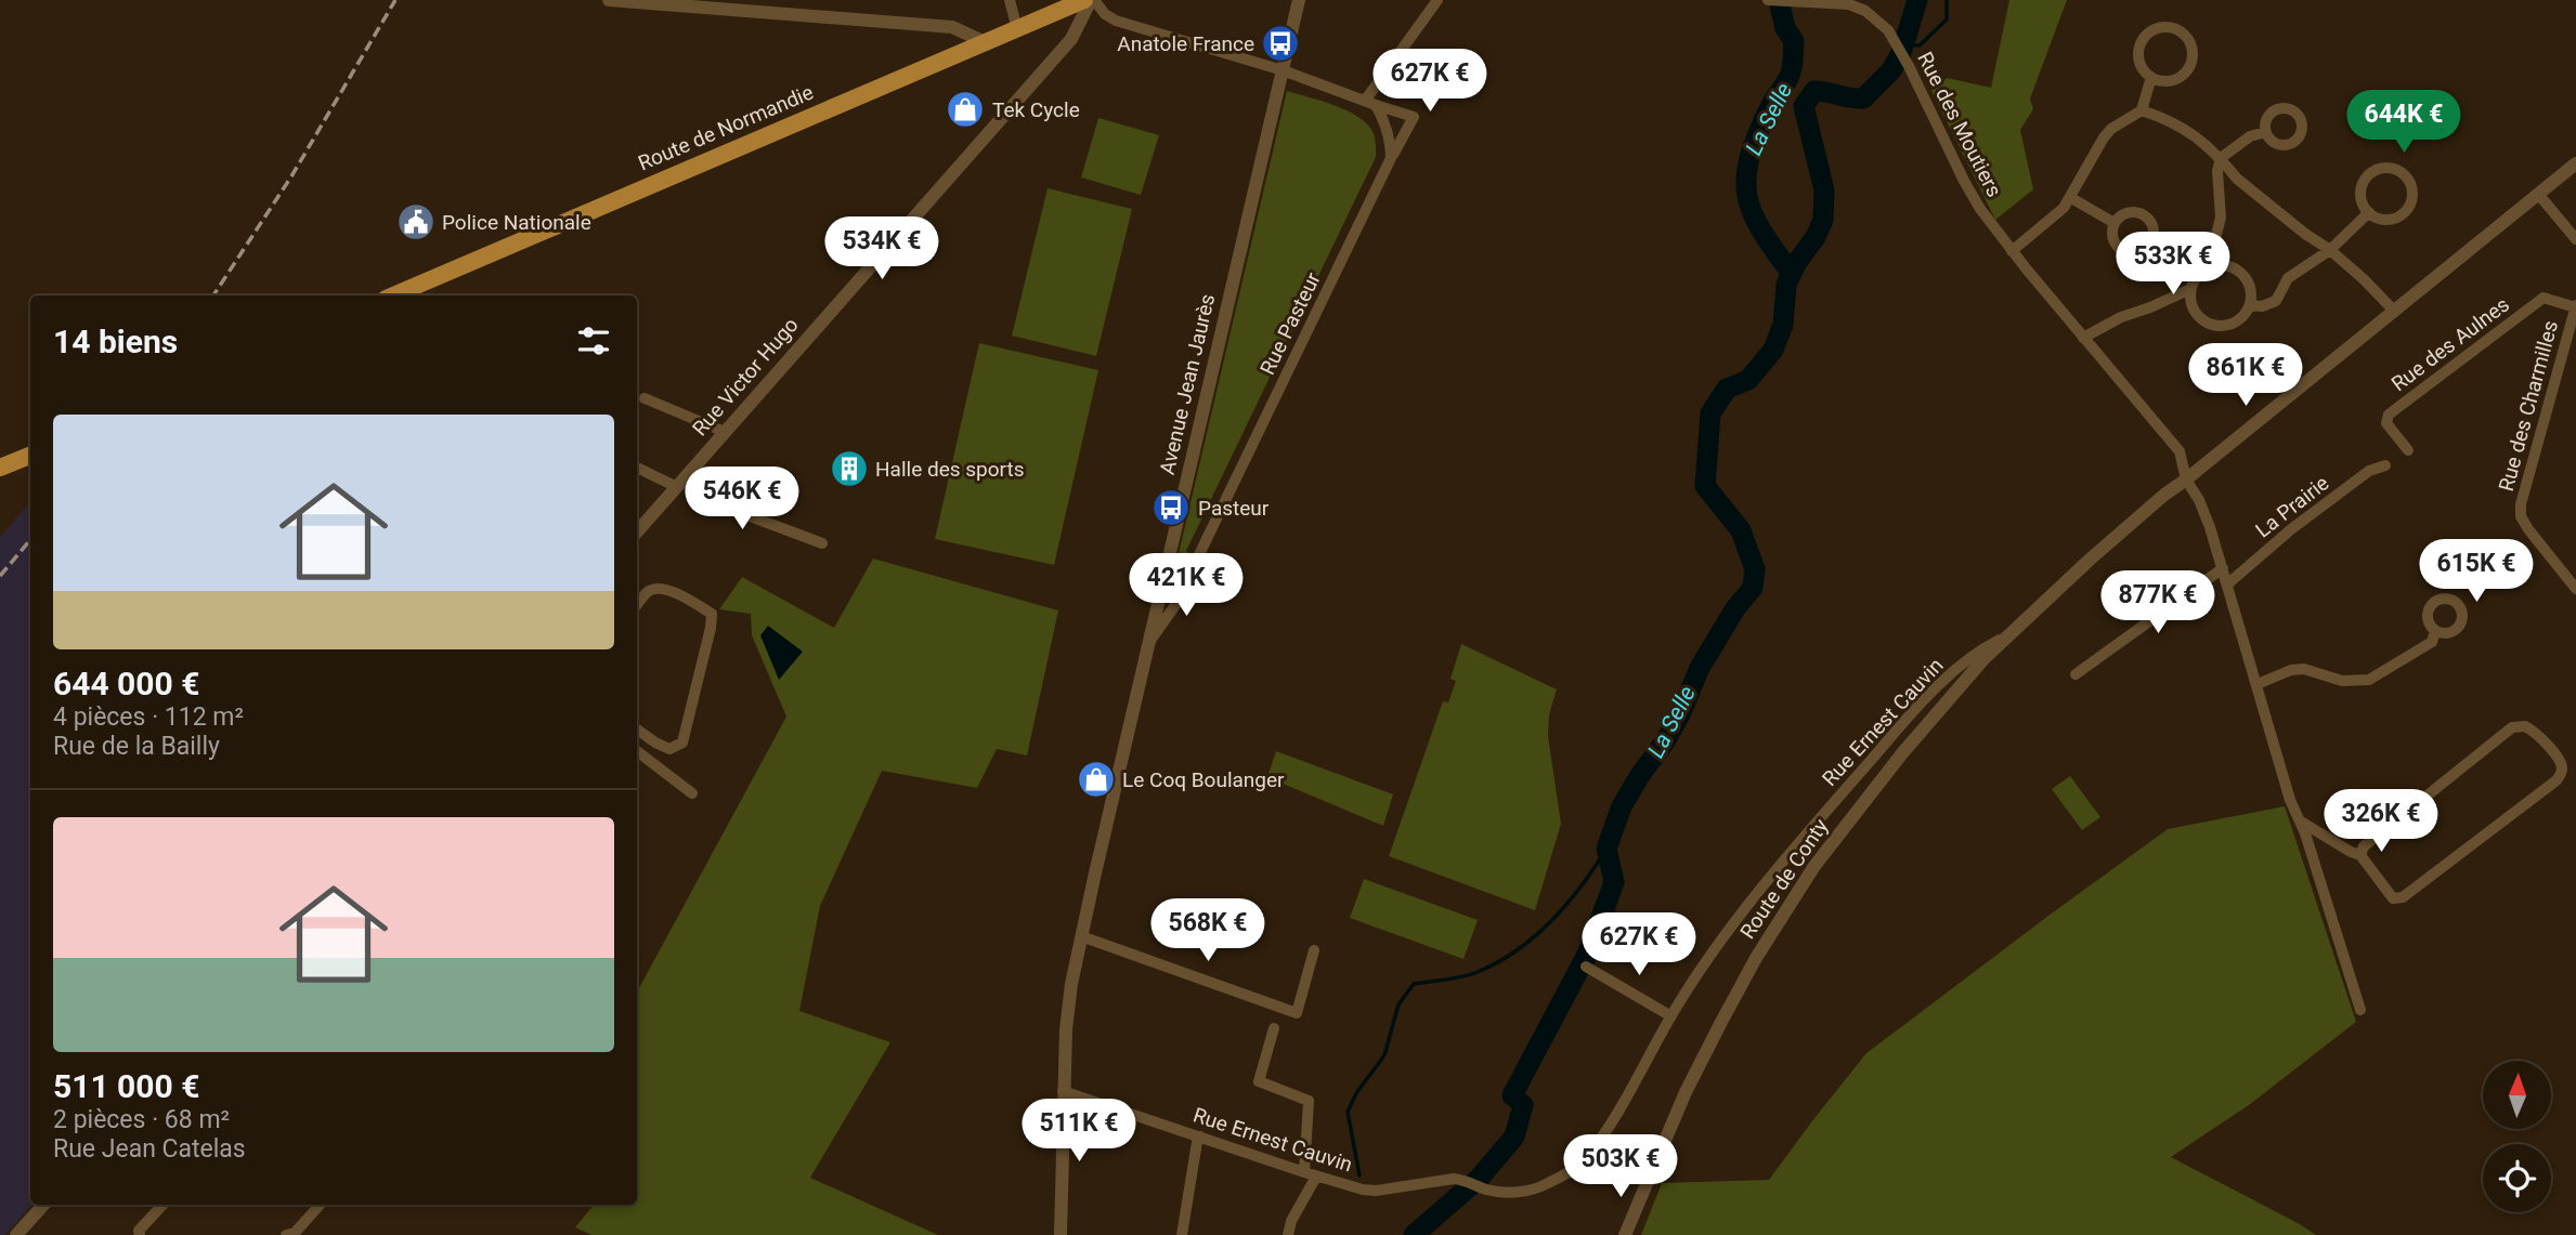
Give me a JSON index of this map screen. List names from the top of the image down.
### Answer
{
  "streets": {
    "main road": ["Route de Normandie"],
    "street": [
      "Rue des Moutiers",
      "Rue Pasteur",
      "Rue des Aulnes",
      "Rue Victor Hugo",
      "Avenue Jean Jaurès",
      "Rue des Charmilles",
      "La Prairie",
      "Rue Ernest Cauvin",
      "Route de Conty"
    ]
  },
  "crossings": [
    ["Rue des Moutiers", "La Prairie"],
    ["Rue des Moutiers", "Route de Conty"],
    ["Rue Pasteur", "Avenue Jean Jaurès"],
    ["Rue des Aulnes", "Rue des Charmilles"],
    ["Avenue Jean Jaurès", "Rue Ernest Cauvin"],
    ["Rue Ernest Cauvin", "Route de Conty"]
  ],
  "water": ["La Selle"],
  "places": {
    "bus stop": ["Anatole France", "Pasteur"],
    "shop": ["Tek Cycle", "Le Coq Boulanger"],
    "public building": ["Police Nationale"],
    "building": ["Halle des sports"]
  },
  "north": "top",
  "page": {
    "price": [
      "627K €",
      "644K €",
      "534K €",
      "533K €",
      "861K €",
      "546K €",
      "615K €",
      "421K €",
      "877K €",
      "326K €",
      "568K €",
      "627K €",
      "511K €",
      "503K €"
    ],
    "heading": "14 biens",
    "list": [
      {
        "name": "644 000 €",
        "note": "4 pièces · 112 m² · Rue de la Bailly"
      },
      {
        "name": "511 000 €",
        "note": "2 pièces · 68 m² · Rue Jean Catelas"
      }
    ]
  }
}
